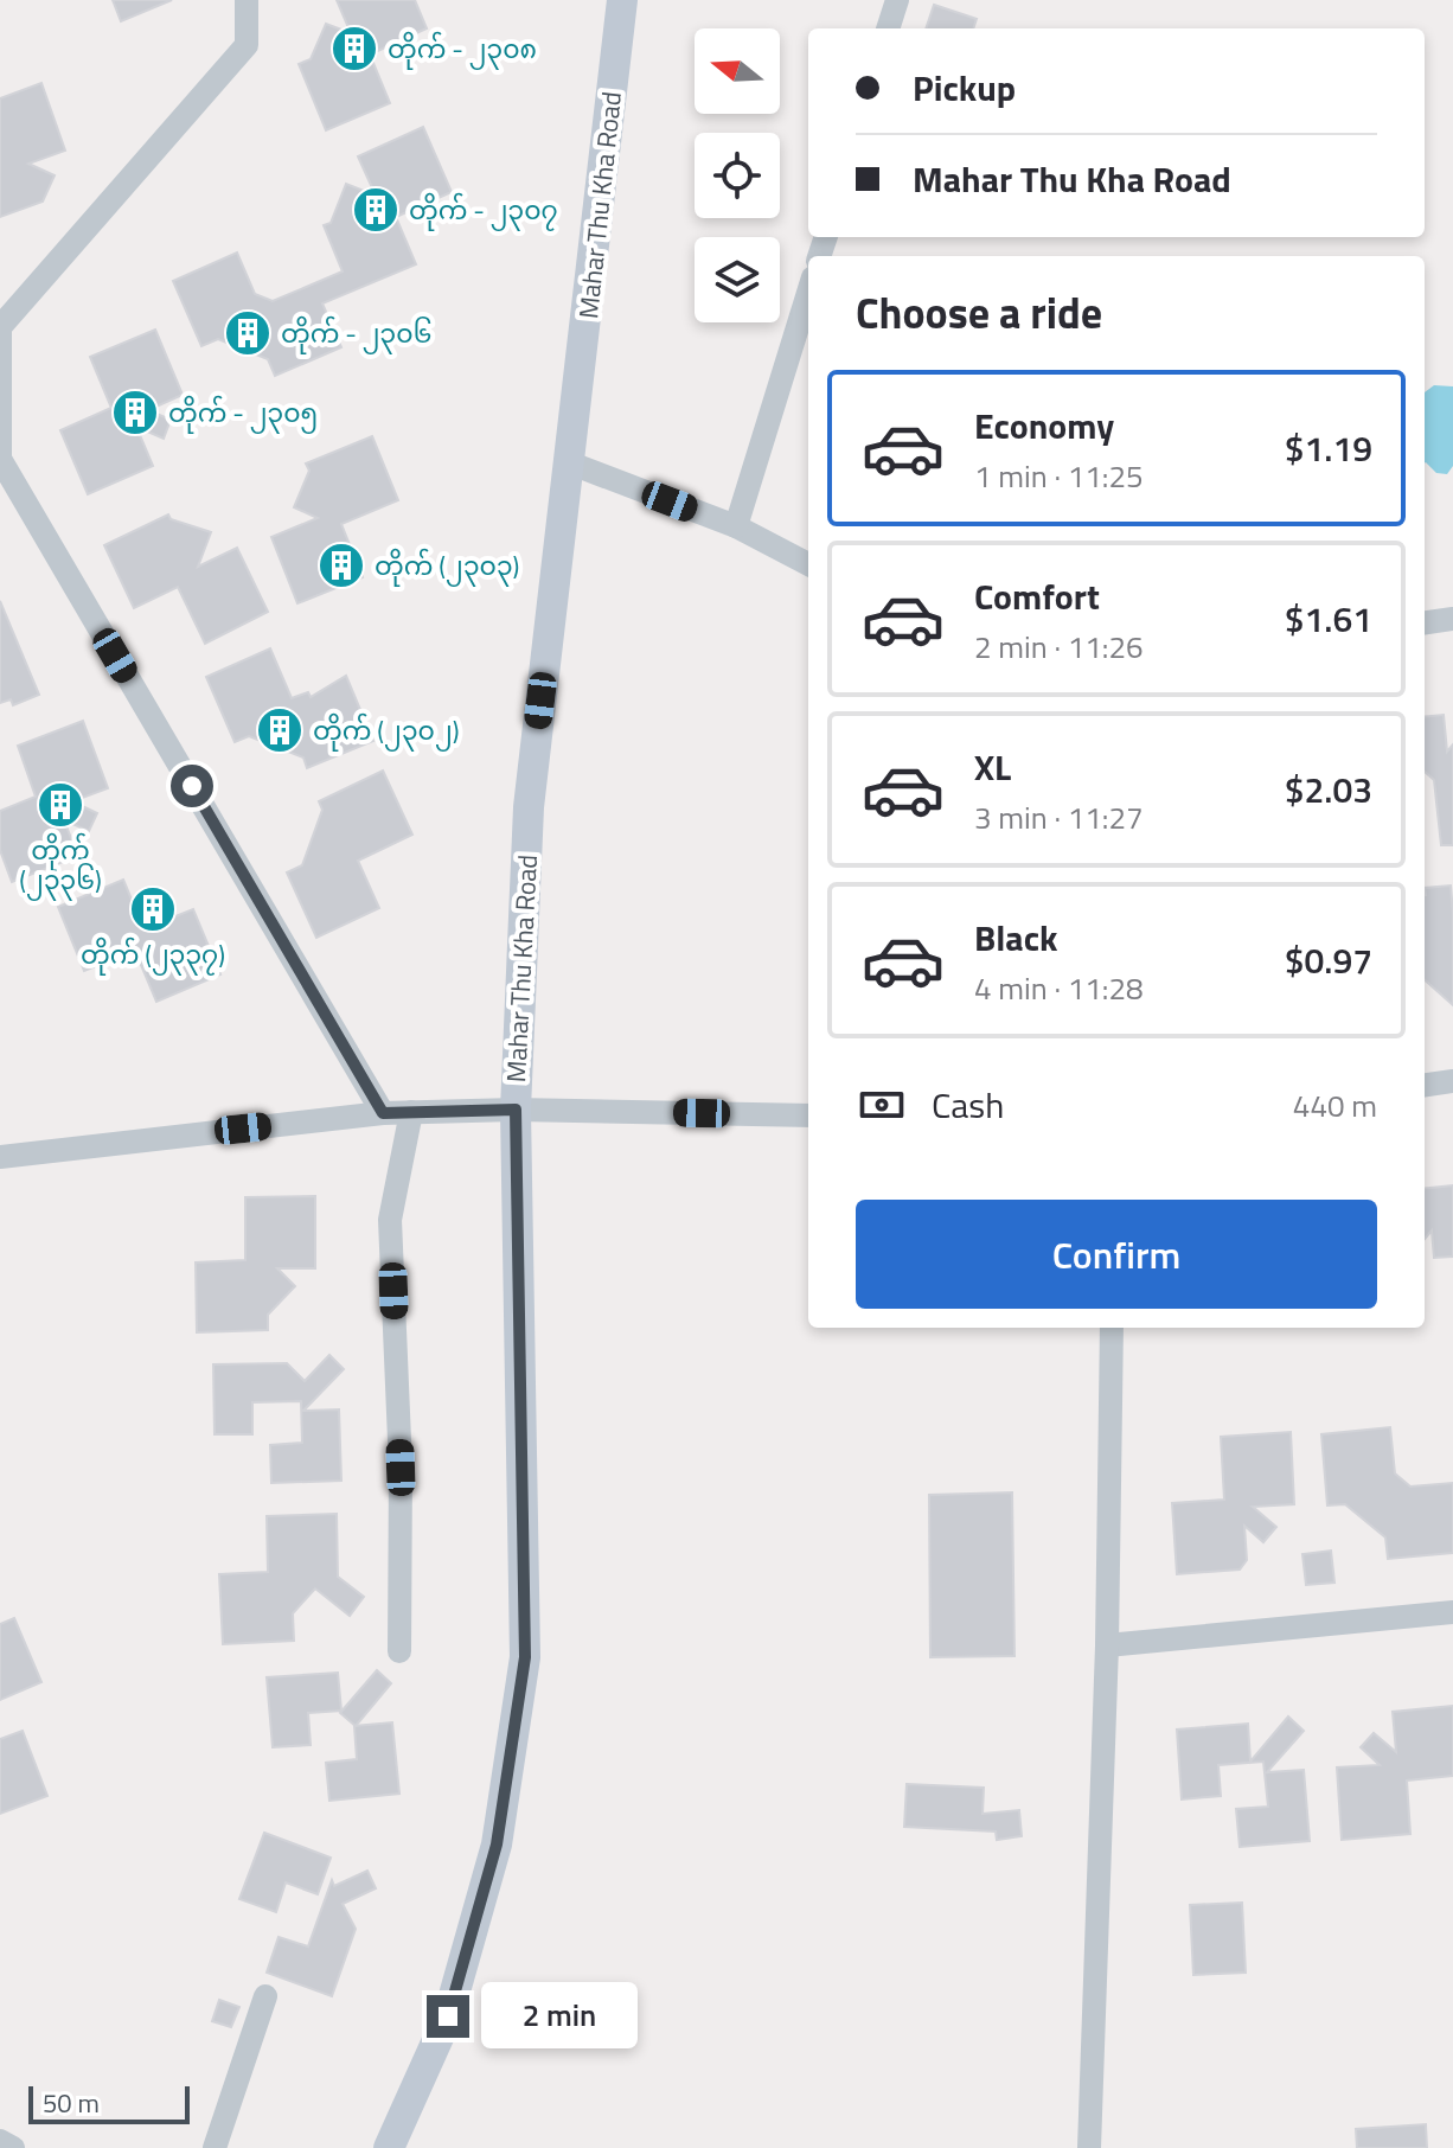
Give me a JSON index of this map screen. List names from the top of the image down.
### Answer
{
  "streets": {
    "main road": ["Mahar Thu Kha Road"]
  },
  "places": {
    "building": [
      "တိုက် - ၂၃၀၈",
      "တိုက် - ၂၃၀၇",
      "တိုက် - ၂၃၀၆",
      "တိုက် - ၂၃၀၅",
      "တိုက် (၂၃၀၃)",
      "တိုက် (၂၃၀၂)",
      "တိုက် (၂၃၃၆)",
      "တိုက် (၂၃၃၇)"
    ]
  },
  "scale_bar": "50 m",
  "north": "left",
  "page": {
    "banner": ["Pickup", "Mahar Thu Kha Road"],
    "heading": "Choose a ride",
    "list": [
      {
        "name": "Economy",
        "note": "1 min · 11:25",
        "value": "$1.19"
      },
      {
        "name": "Comfort",
        "note": "2 min · 11:26",
        "value": "$1.61"
      },
      {
        "name": "XL",
        "note": "3 min · 11:27",
        "value": "$2.03"
      },
      {
        "name": "Black",
        "note": "4 min · 11:28",
        "value": "$0.97"
      }
    ],
    "pay": ["Cash", "440 m"],
    "buttons": "Confirm",
    "bubble": "2 min",
    "scale": "50 m"
  }
}
